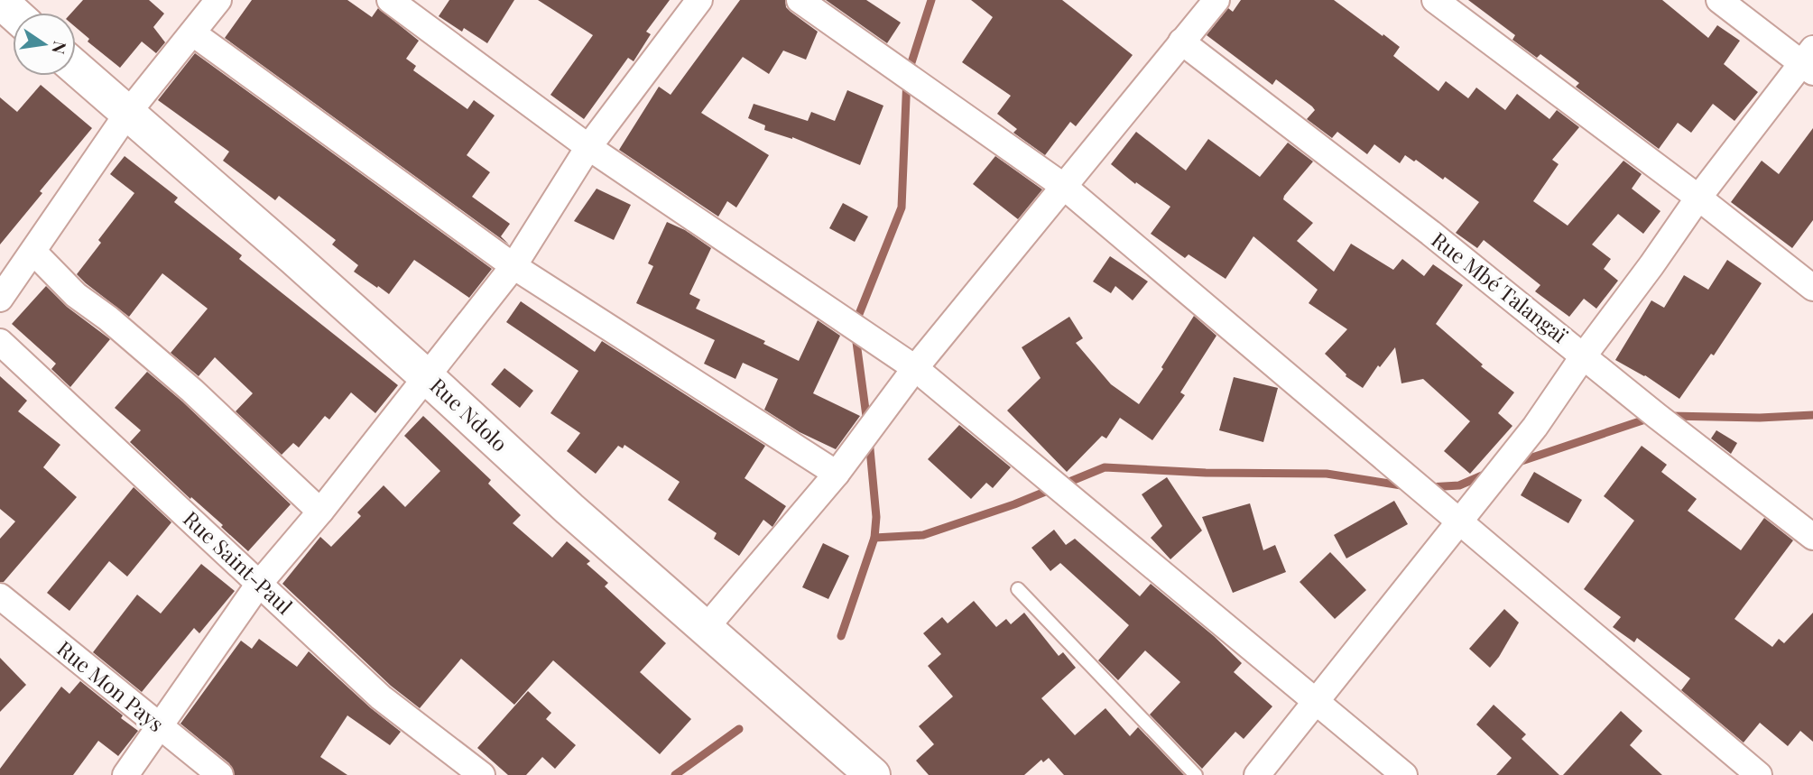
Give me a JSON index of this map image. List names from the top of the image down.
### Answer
{
  "streets": {
    "main road": ["Rue Ndolo"],
    "street": ["Rue Mbé Talangaï", "Rue Saint-Paul", "Rue Mon Pays"]
  },
  "north": "right"
}
